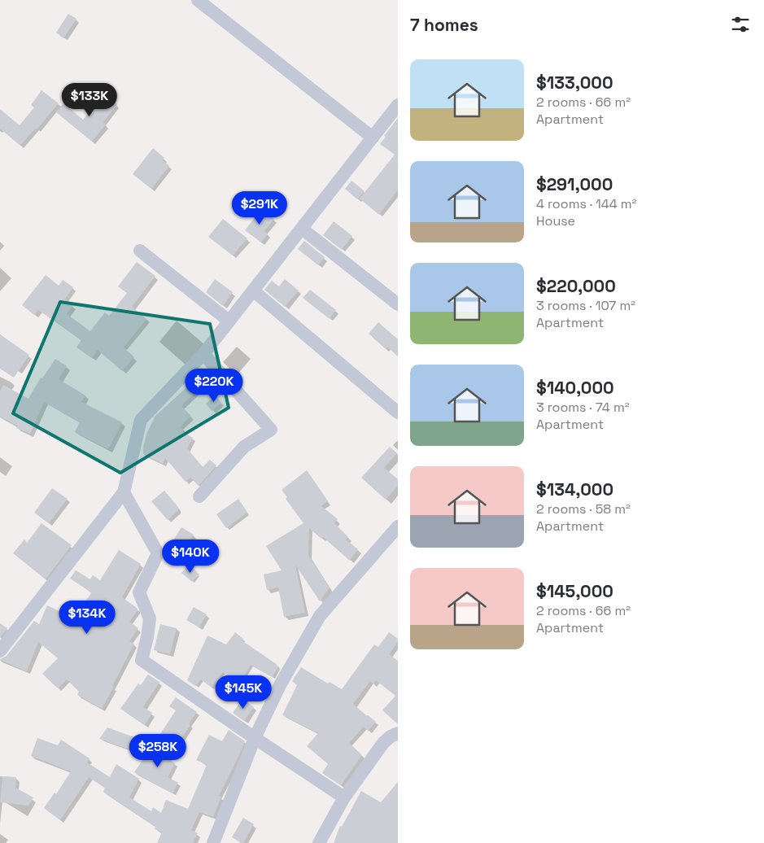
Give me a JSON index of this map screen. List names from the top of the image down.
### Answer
{
  "page": {
    "heading": "7 homes",
    "list": [
      {
        "name": "$133,000",
        "note": "2 rooms · 66 m² · Apartment"
      },
      {
        "name": "$291,000",
        "note": "4 rooms · 144 m² · House"
      },
      {
        "name": "$220,000",
        "note": "3 rooms · 107 m² · Apartment"
      },
      {
        "name": "$140,000",
        "note": "3 rooms · 74 m² · Apartment"
      },
      {
        "name": "$134,000",
        "note": "2 rooms · 58 m² · Apartment"
      },
      {
        "name": "$145,000",
        "note": "2 rooms · 66 m² · Apartment"
      }
    ],
    "price": [
      "$133K",
      "$291K",
      "$220K",
      "$140K",
      "$134K",
      "$145K",
      "$258K"
    ]
  }
}
